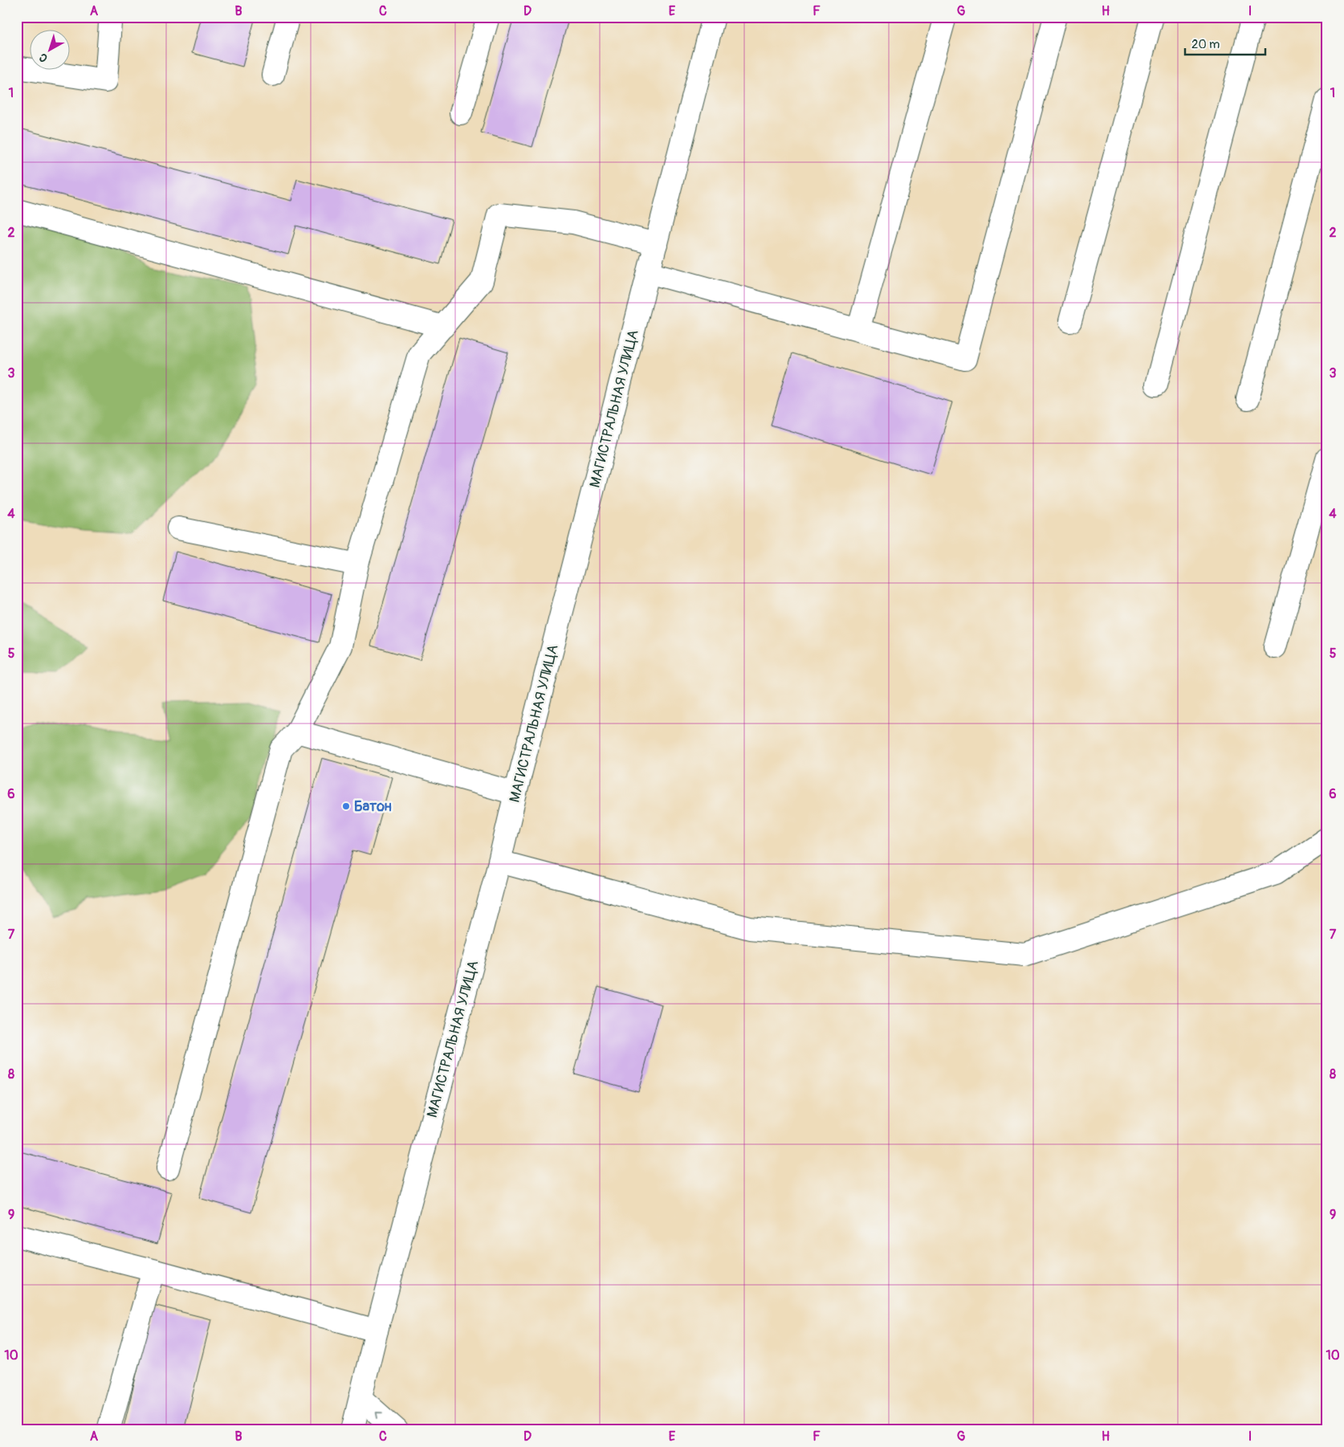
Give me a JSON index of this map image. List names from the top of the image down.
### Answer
{
  "streets": {
    "main road": ["МАГИСТРАЛЬНАЯ УЛИЦА"]
  },
  "places": ["Батон"],
  "scale_bar": "20 m",
  "north": "bottom left",
  "grid": {
    "columns": [
      "A",
      "B",
      "C",
      "D",
      "E",
      "F",
      "G",
      "H",
      "I"
    ],
    "rows": [
      "1",
      "2",
      "3",
      "4",
      "5",
      "6",
      "7",
      "8",
      "9",
      "10"
    ]
  }
}
